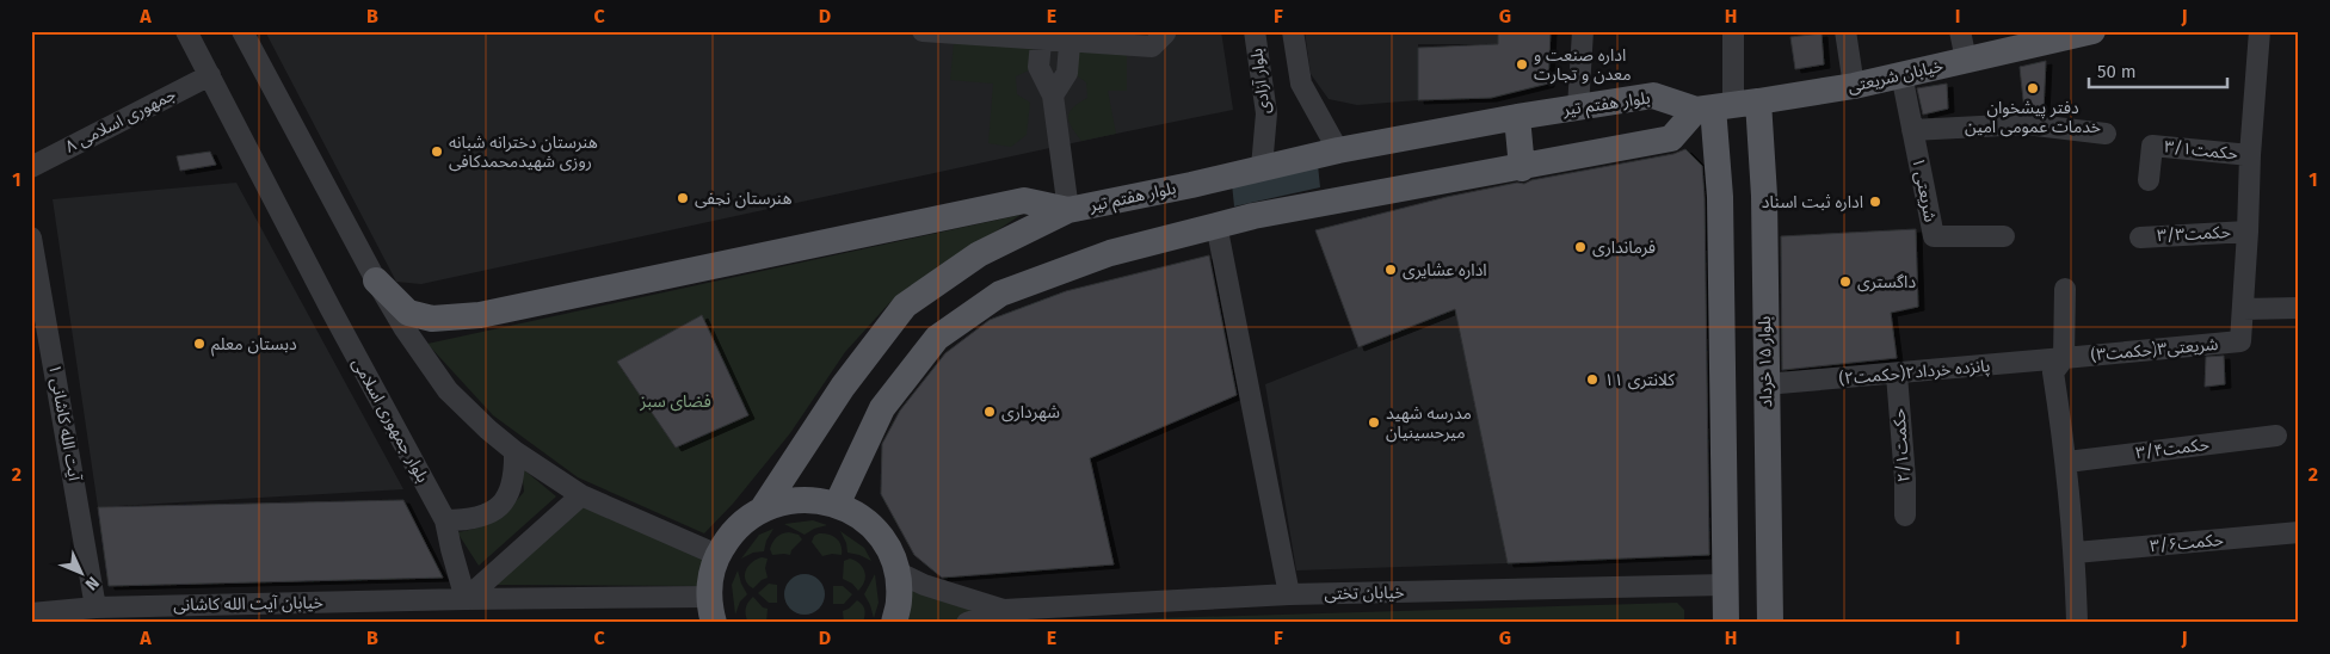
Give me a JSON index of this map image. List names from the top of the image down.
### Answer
{
  "streets": {
    "main road": ["خیابان شریعتی", "بلوار هفتم تیر", "بلوار ۱۵ خرداد"],
    "street": [
      "بلوار آزادی",
      "جمهوری اسلامی ۸",
      "حکمت۳/۱",
      "شریعتی ۱",
      "حکمت۳/۳",
      "شریعتی۳(حکمت۳)",
      "پانزده خرداد۲(حکمت۲)",
      "بلوار جمهوری اسلامی",
      "آیت الله کاشانی ۱",
      "حکمت۲/۱",
      "حکمت۳/۴",
      "حکمت۳/۶",
      "خیابان تختی",
      "خیابان آیت الله کاشانی"
    ]
  },
  "crossings": [
    ["خیابان شریعتی", "بلوار هفتم تیر"],
    ["خیابان شریعتی", "شریعتی ۱"],
    ["خیابان شریعتی", "بلوار ۱۵ خرداد"],
    ["بلوار آزادی", "بلوار هفتم تیر"],
    ["بلوار هفتم تیر", "بلوار ۱۵ خرداد"],
    ["جمهوری اسلامی ۸", "بلوار جمهوری اسلامی"],
    ["حکمت۳/۱", "شریعتی۳(حکمت۳)"],
    ["حکمت۳/۳", "شریعتی۳(حکمت۳)"],
    ["شریعتی۳(حکمت۳)", "پانزده خرداد۲(حکمت۲)"],
    ["بلوار ۱۵ خرداد", "پانزده خرداد۲(حکمت۲)"],
    ["پانزده خرداد۲(حکمت۲)", "حکمت۲/۱"],
    ["بلوار جمهوری اسلامی", "خیابان آیت الله کاشانی"],
    ["آیت الله کاشانی ۱", "خیابان آیت الله کاشانی"]
  ],
  "parks": ["فضای سبز"],
  "places": [
    "اداره صنعت و معدن و تجارت",
    "دفتر پیشخوان خدمات عمومی امین",
    "هنرستان دخترانه شبانه روزی شهیدمحمدکافی",
    "هنرستان نجفی",
    "اداره ثبت اسناد",
    "فرمانداری",
    "اداره عشایری",
    "داگستری",
    "دبستان معلم",
    "کلانتری ۱۱",
    "شهرداری",
    "مدرسه شهید میرحسینیان"
  ],
  "scale_bar": "50 m",
  "north": "bottom right",
  "grid": {
    "columns": [
      "A",
      "B",
      "C",
      "D",
      "E",
      "F",
      "G",
      "H",
      "I",
      "J"
    ],
    "rows": ["1", "2"]
  }
}
